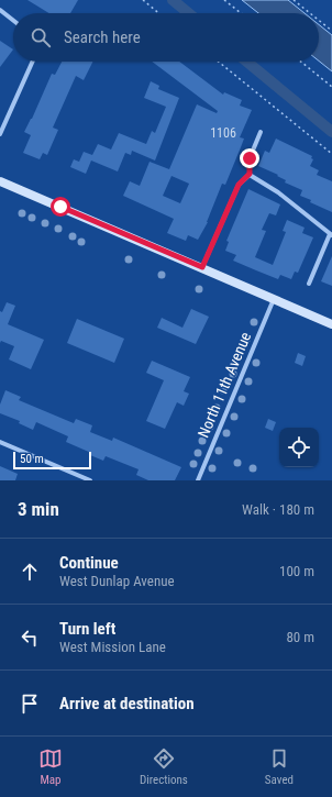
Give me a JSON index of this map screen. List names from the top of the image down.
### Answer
{
  "streets": {
    "street": ["North 11th Avenue"]
  },
  "house_numbers": ["1106"],
  "scale_bar": "50 m",
  "page": {
    "search": "Search here",
    "scale": "50 m",
    "heading": ["3 min", "Walk · 180 m"],
    "list": [
      ["Continue", "West Dunlap Avenue", "100 m"],
      ["Turn left", "West Mission Lane", "80 m"],
      "Arrive at destination"
    ],
    "nav": ["Map", "Directions", "Saved"]
  }
}
